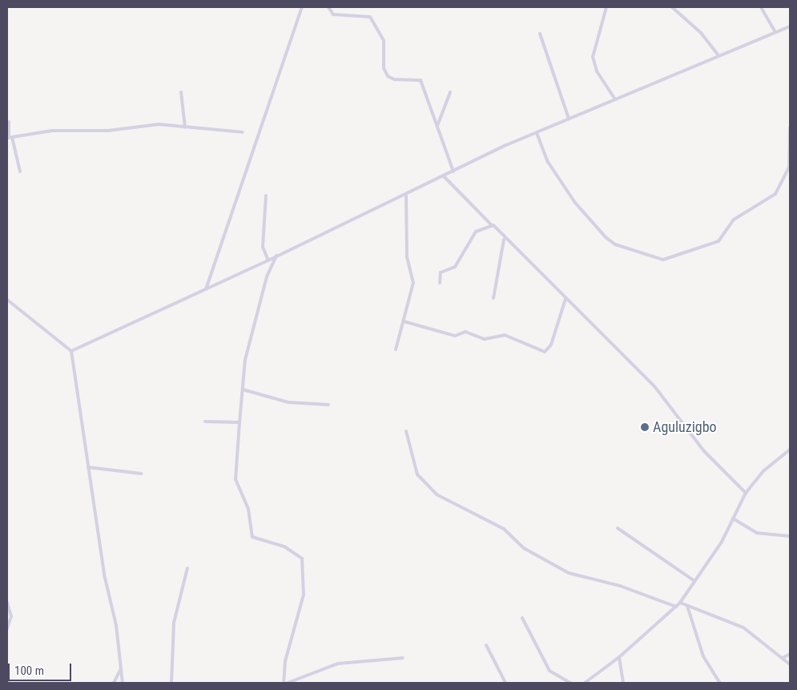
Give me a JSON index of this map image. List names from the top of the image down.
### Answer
{
  "places": ["Aguluzigbo"],
  "scale_bar": "100 m"
}
